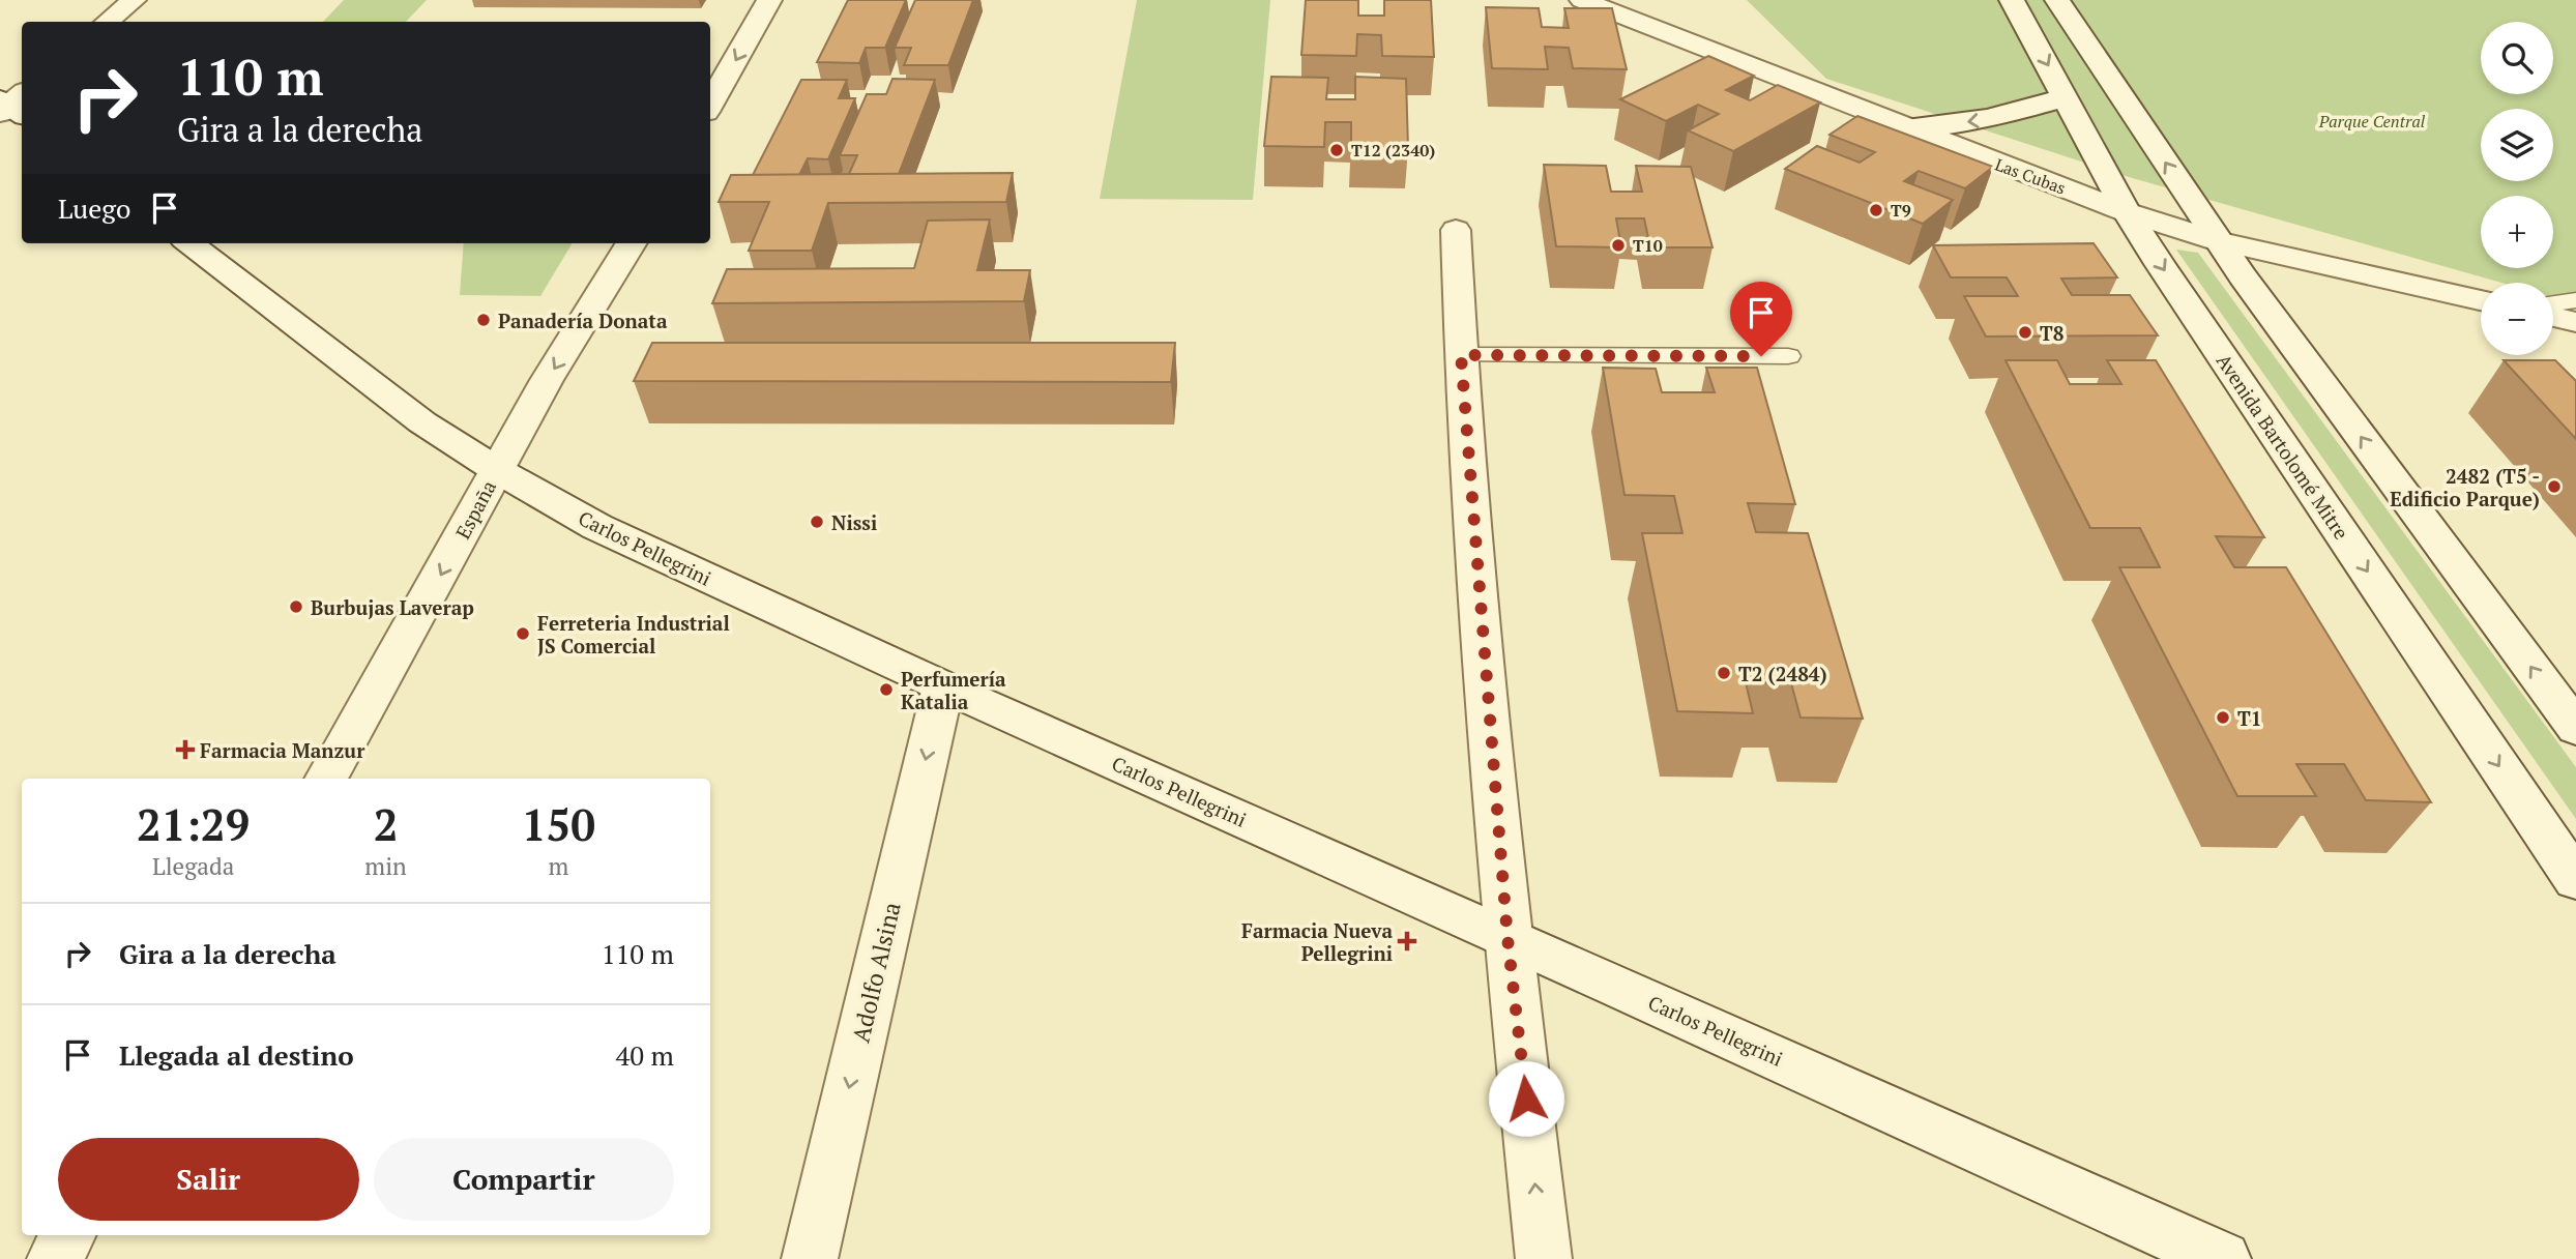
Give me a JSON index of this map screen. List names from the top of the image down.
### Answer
{
  "streets": {
    "street": [
      "Las Cubas",
      "Avenida Bartolomé Mitre",
      "España",
      "Carlos Pellegrini",
      "Adolfo Alsina"
    ]
  },
  "crossings": [
    ["Las Cubas", "Avenida Bartolomé Mitre"],
    ["España", "Carlos Pellegrini"],
    ["Carlos Pellegrini", "Adolfo Alsina"]
  ],
  "one_way": ["España", "Adolfo Alsina"],
  "parks": ["Parque Central"],
  "places": {
    "other": [
      "T12 (2340)",
      "T9",
      "T10",
      "Panadería Donata",
      "T8",
      "2482 (T5 - Edificio Parque)",
      "Nissi",
      "Burbujas Laverap",
      "Ferreteria Industrial JS Comercial",
      "T2 (2484)",
      "Perfumería Katalia",
      "T1"
    ],
    "health": ["Farmacia Manzur", "Farmacia Nueva Pellegrini"]
  },
  "page": {
    "map_buttons": ["+", "−"],
    "turn": ["110 m", "Gira a la derecha"],
    "then": "Luego",
    "eta": [
      "21:29",
      "Llegada",
      "2",
      "min",
      "150",
      "m"
    ],
    "list": [
      {
        "name": "Gira a la derecha",
        "value": "110 m"
      },
      {
        "name": "Llegada al destino",
        "value": "40 m"
      }
    ],
    "buttons": ["Salir", "Compartir"]
  }
}
